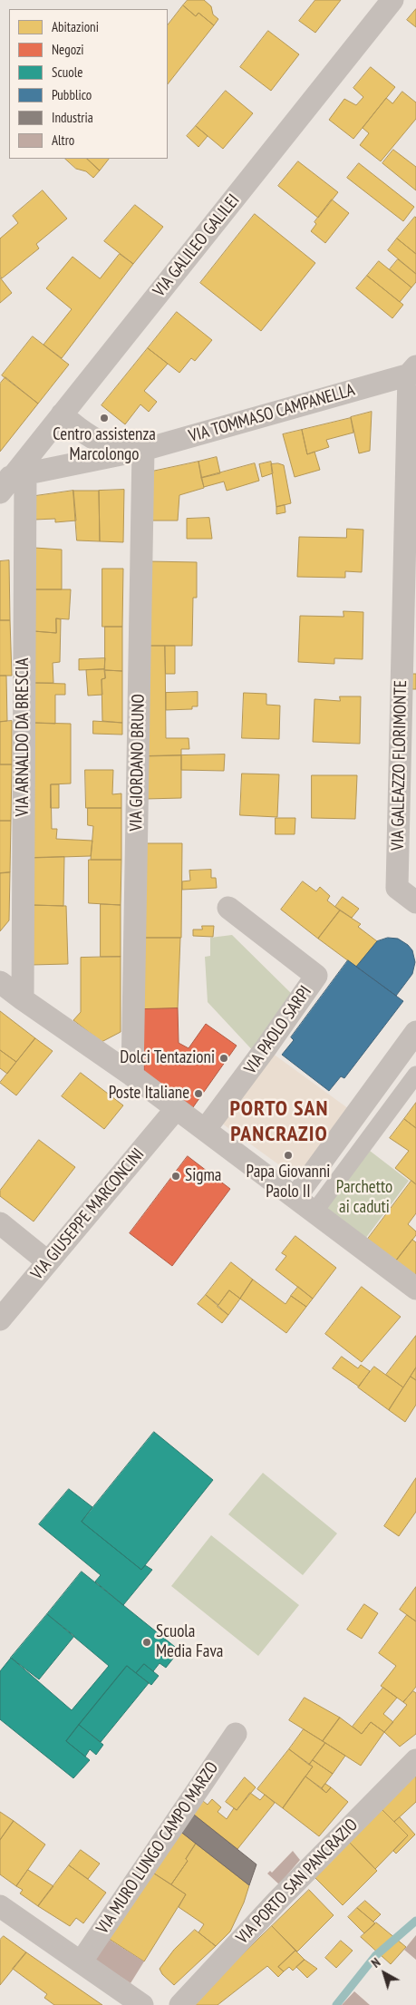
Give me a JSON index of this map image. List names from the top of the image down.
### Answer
{
  "streets": {
    "street": [
      "VIA GALILEO GALILEI",
      "VIA TOMMASO CAMPANELLA",
      "VIA ARNALDO DA BRESCIA",
      "VIA GIORDANO BRUNO",
      "VIA GALEAZZO FLORIMONTE",
      "VIA PAOLO SARPI",
      "VIA GIUSEPPE MARCONCINI",
      "VIA MURO LUNGO CAMPO MARZO",
      "VIA PORTO SAN PANCRAZIO"
    ]
  },
  "crossings": [
    ["VIA GALILEO GALILEI", "VIA TOMMASO CAMPANELLA"],
    ["VIA GALILEO GALILEI", "VIA ARNALDO DA BRESCIA"],
    ["VIA TOMMASO CAMPANELLA", "VIA ARNALDO DA BRESCIA"],
    ["VIA TOMMASO CAMPANELLA", "VIA GIORDANO BRUNO"],
    ["VIA TOMMASO CAMPANELLA", "VIA GALEAZZO FLORIMONTE"]
  ],
  "districts": ["PORTO SAN PANCRAZIO"],
  "parks": ["Parchetto ai caduti"],
  "places": [
    "Centro assistenza Marcolongo",
    "Dolci Tentazioni",
    "Poste Italiane",
    "Papa Giovanni Paolo II",
    "Sigma",
    "Scuola Media Fava"
  ],
  "legend": [
    "Abitazioni",
    "Negozi",
    "Scuole",
    "Pubblico",
    "Industria",
    "Altro"
  ],
  "north": "top left"
}
